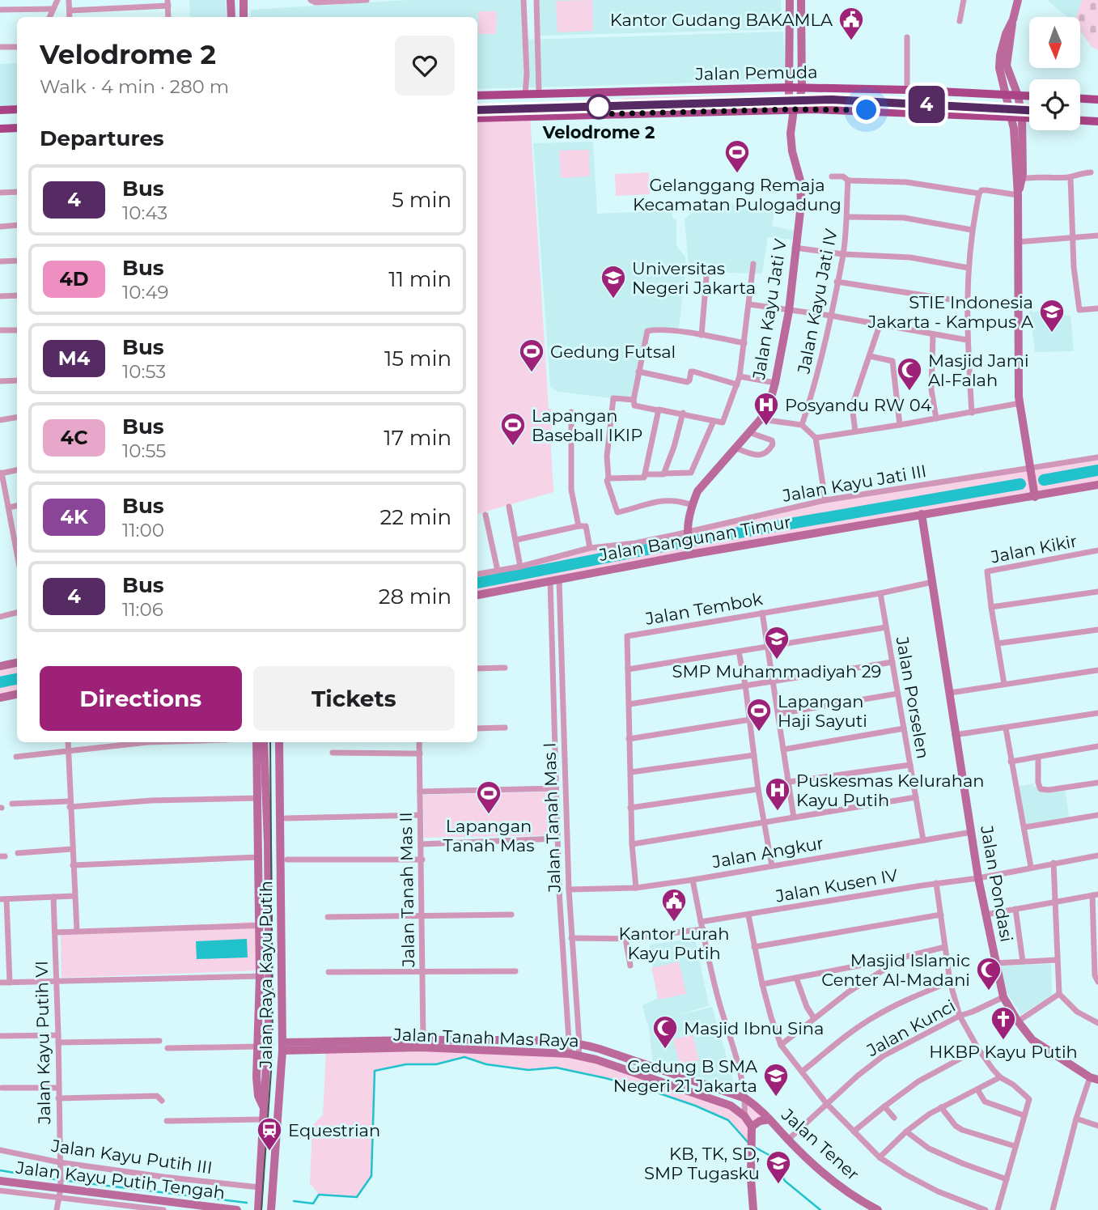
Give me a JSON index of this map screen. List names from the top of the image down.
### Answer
{
  "streets": {
    "main road": ["Jalan Pemuda"],
    "street": [
      "Jalan Kayu Jati IV",
      "Jalan Kayu Jati V",
      "Jalan Kayu Jati III",
      "Jalan Bangunan Timur",
      "Jalan Kikir",
      "Jalan Tembok",
      "Jalan Porselen",
      "Jalan Tanah Mas I",
      "Jalan Angkur",
      "Jalan Pondasi",
      "Jalan Kusen IV",
      "Jalan Tanah Mas II",
      "Jalan Raya Kayu Putih",
      "Jalan Kunci",
      "Jalan Tanah Mas Raya",
      "Jalan Kayu Putih VI",
      "Jalan Tener",
      "Jalan Kayu Putih III",
      "Jalan Kayu Putih Tengah"
    ]
  },
  "crossings": [
    ["Jalan Kayu Jati V", "Jalan Kayu Jati III"],
    ["Jalan Kayu Jati V", "Jalan Bangunan Timur"],
    ["Jalan Bangunan Timur", "Jalan Tanah Mas I"],
    ["Jalan Bangunan Timur", "Jalan Pondasi"],
    ["Jalan Tembok", "Jalan Porselen"],
    ["Jalan Tembok", "Jalan Angkur"],
    ["Jalan Tembok", "Jalan Pondasi"],
    ["Jalan Porselen", "Jalan Angkur"],
    ["Jalan Tanah Mas I", "Jalan Angkur"],
    ["Jalan Tanah Mas I", "Jalan Tanah Mas Raya"],
    ["Jalan Angkur", "Jalan Pondasi"],
    ["Jalan Pondasi", "Jalan Kusen IV"],
    ["Jalan Pondasi", "Jalan Kunci"],
    ["Jalan Tanah Mas II", "Jalan Tanah Mas Raya"],
    ["Jalan Raya Kayu Putih", "Jalan Tanah Mas Raya"],
    ["Jalan Raya Kayu Putih", "Jalan Kayu Putih III"],
    ["Jalan Kunci", "Jalan Tener"],
    ["Jalan Tanah Mas Raya", "Jalan Tener"],
    ["Jalan Kayu Putih VI", "Jalan Kayu Putih III"],
    ["Jalan Kayu Putih VI", "Jalan Kayu Putih Tengah"]
  ],
  "places": {
    "public building": ["Kantor Gudang BAKAMLA", "Kantor Lurah Kayu Putih"],
    "other": ["Velodrome 2"],
    "sports": [
      "Gelanggang Remaja Kecamatan Pulogadung",
      "Gedung Futsal",
      "Lapangan Baseball IKIP",
      "Lapangan Haji Sayuti",
      "Lapangan Tanah Mas"
    ],
    "school or university": [
      "Universitas Negeri Jakarta",
      "STIE Indonesia Jakarta - Kampus A",
      "SMP Muhammadiyah 29",
      "Gedung B SMA Negeri 21 Jakarta",
      "KB, TK, SD, SMP Tugasku"
    ],
    "mosque": ["Masjid Jami Al-Falah", "Masjid Islamic Center Al-Madani", "Masjid Ibnu Sina"],
    "hospital": ["Posyandu RW 04", "Puskesmas Kelurahan Kayu Putih"],
    "church": ["HKBP Kayu Putih"],
    "station": ["Equestrian"]
  },
  "lines": ["bus line 4"],
  "north": "bottom",
  "page": {
    "on_map": "4",
    "heading": [
      ["Velodrome 2", "Walk · 4 min · 280 m"],
      "Departures"
    ],
    "list": [
      {
        "mark": "4",
        "name": "Bus",
        "note": "10:43",
        "value": "5 min"
      },
      {
        "mark": "4D",
        "name": "Bus",
        "note": "10:49",
        "value": "11 min"
      },
      {
        "mark": "M4",
        "name": "Bus",
        "note": "10:53",
        "value": "15 min"
      },
      {
        "mark": "4C",
        "name": "Bus",
        "note": "10:55",
        "value": "17 min"
      },
      {
        "mark": "4K",
        "name": "Bus",
        "note": "11:00",
        "value": "22 min"
      },
      {
        "mark": "4",
        "name": "Bus",
        "note": "11:06",
        "value": "28 min"
      }
    ],
    "buttons": ["Directions", "Tickets"]
  }
}
